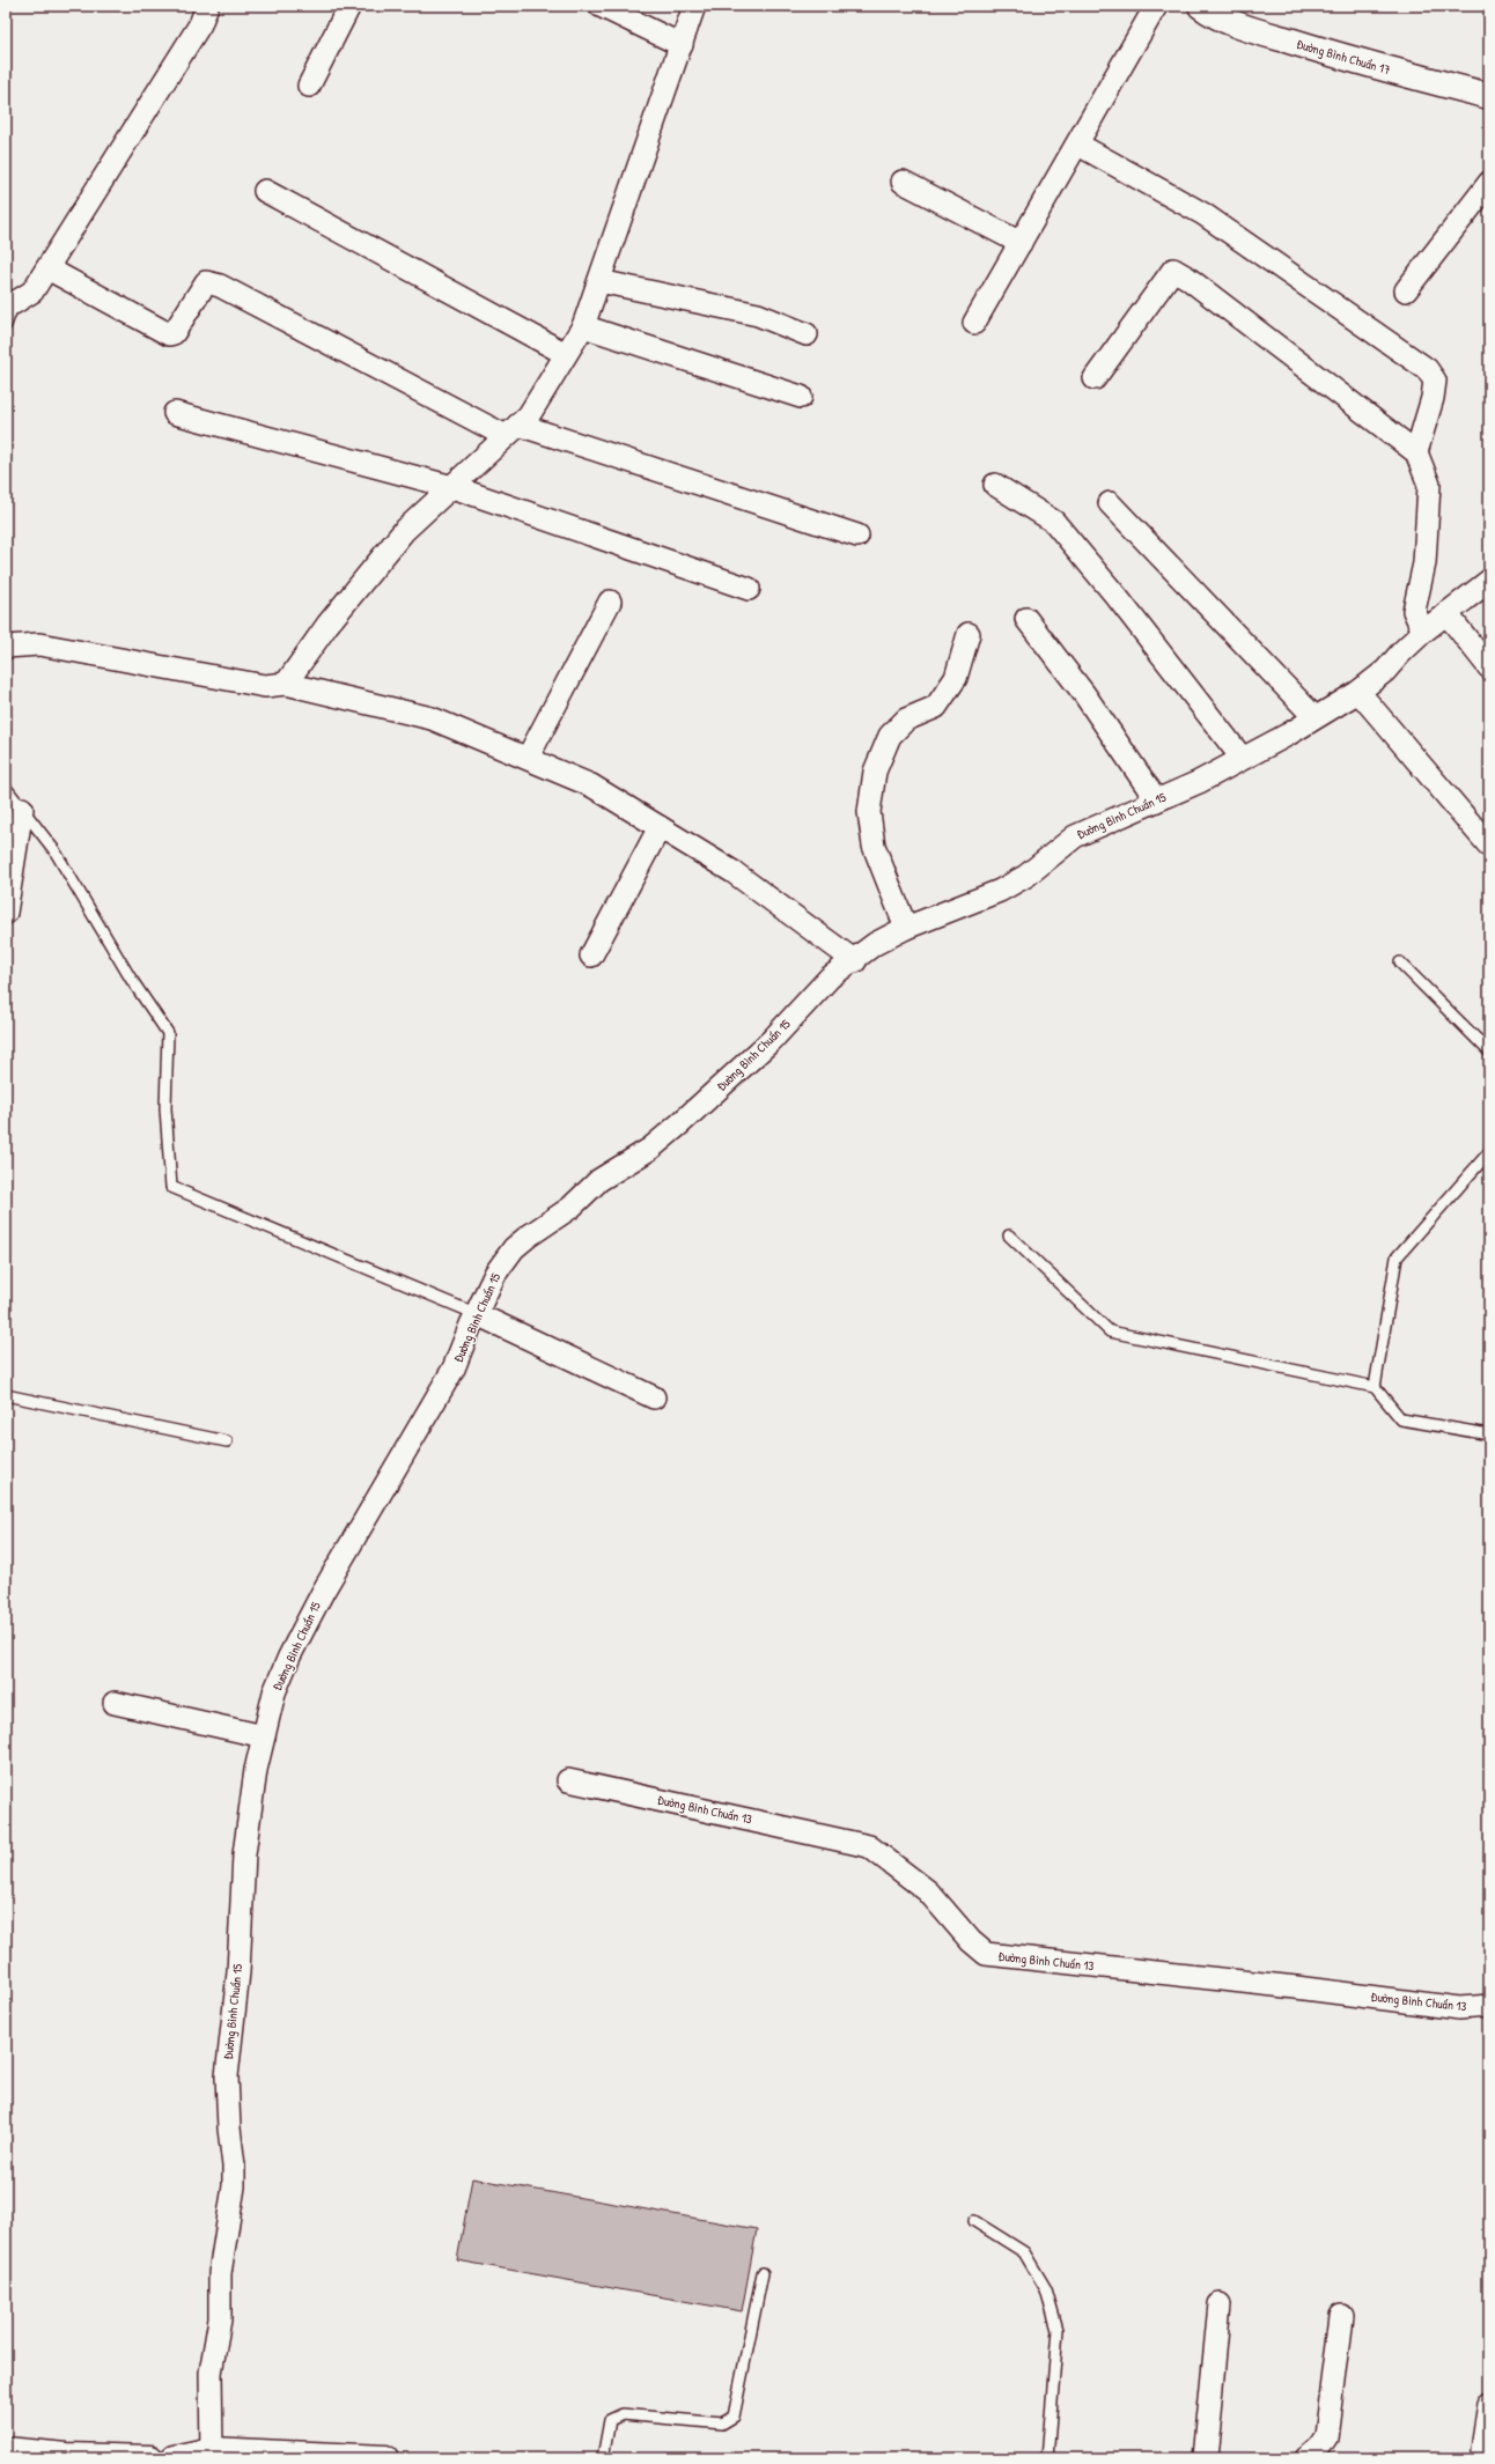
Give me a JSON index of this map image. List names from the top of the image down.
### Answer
{
  "streets": {
    "main road": ["Đường Bình Chuẩn 17"],
    "street": ["Đường Bình Chuẩn 15", "Đường Bình Chuẩn 13"]
  }
}
